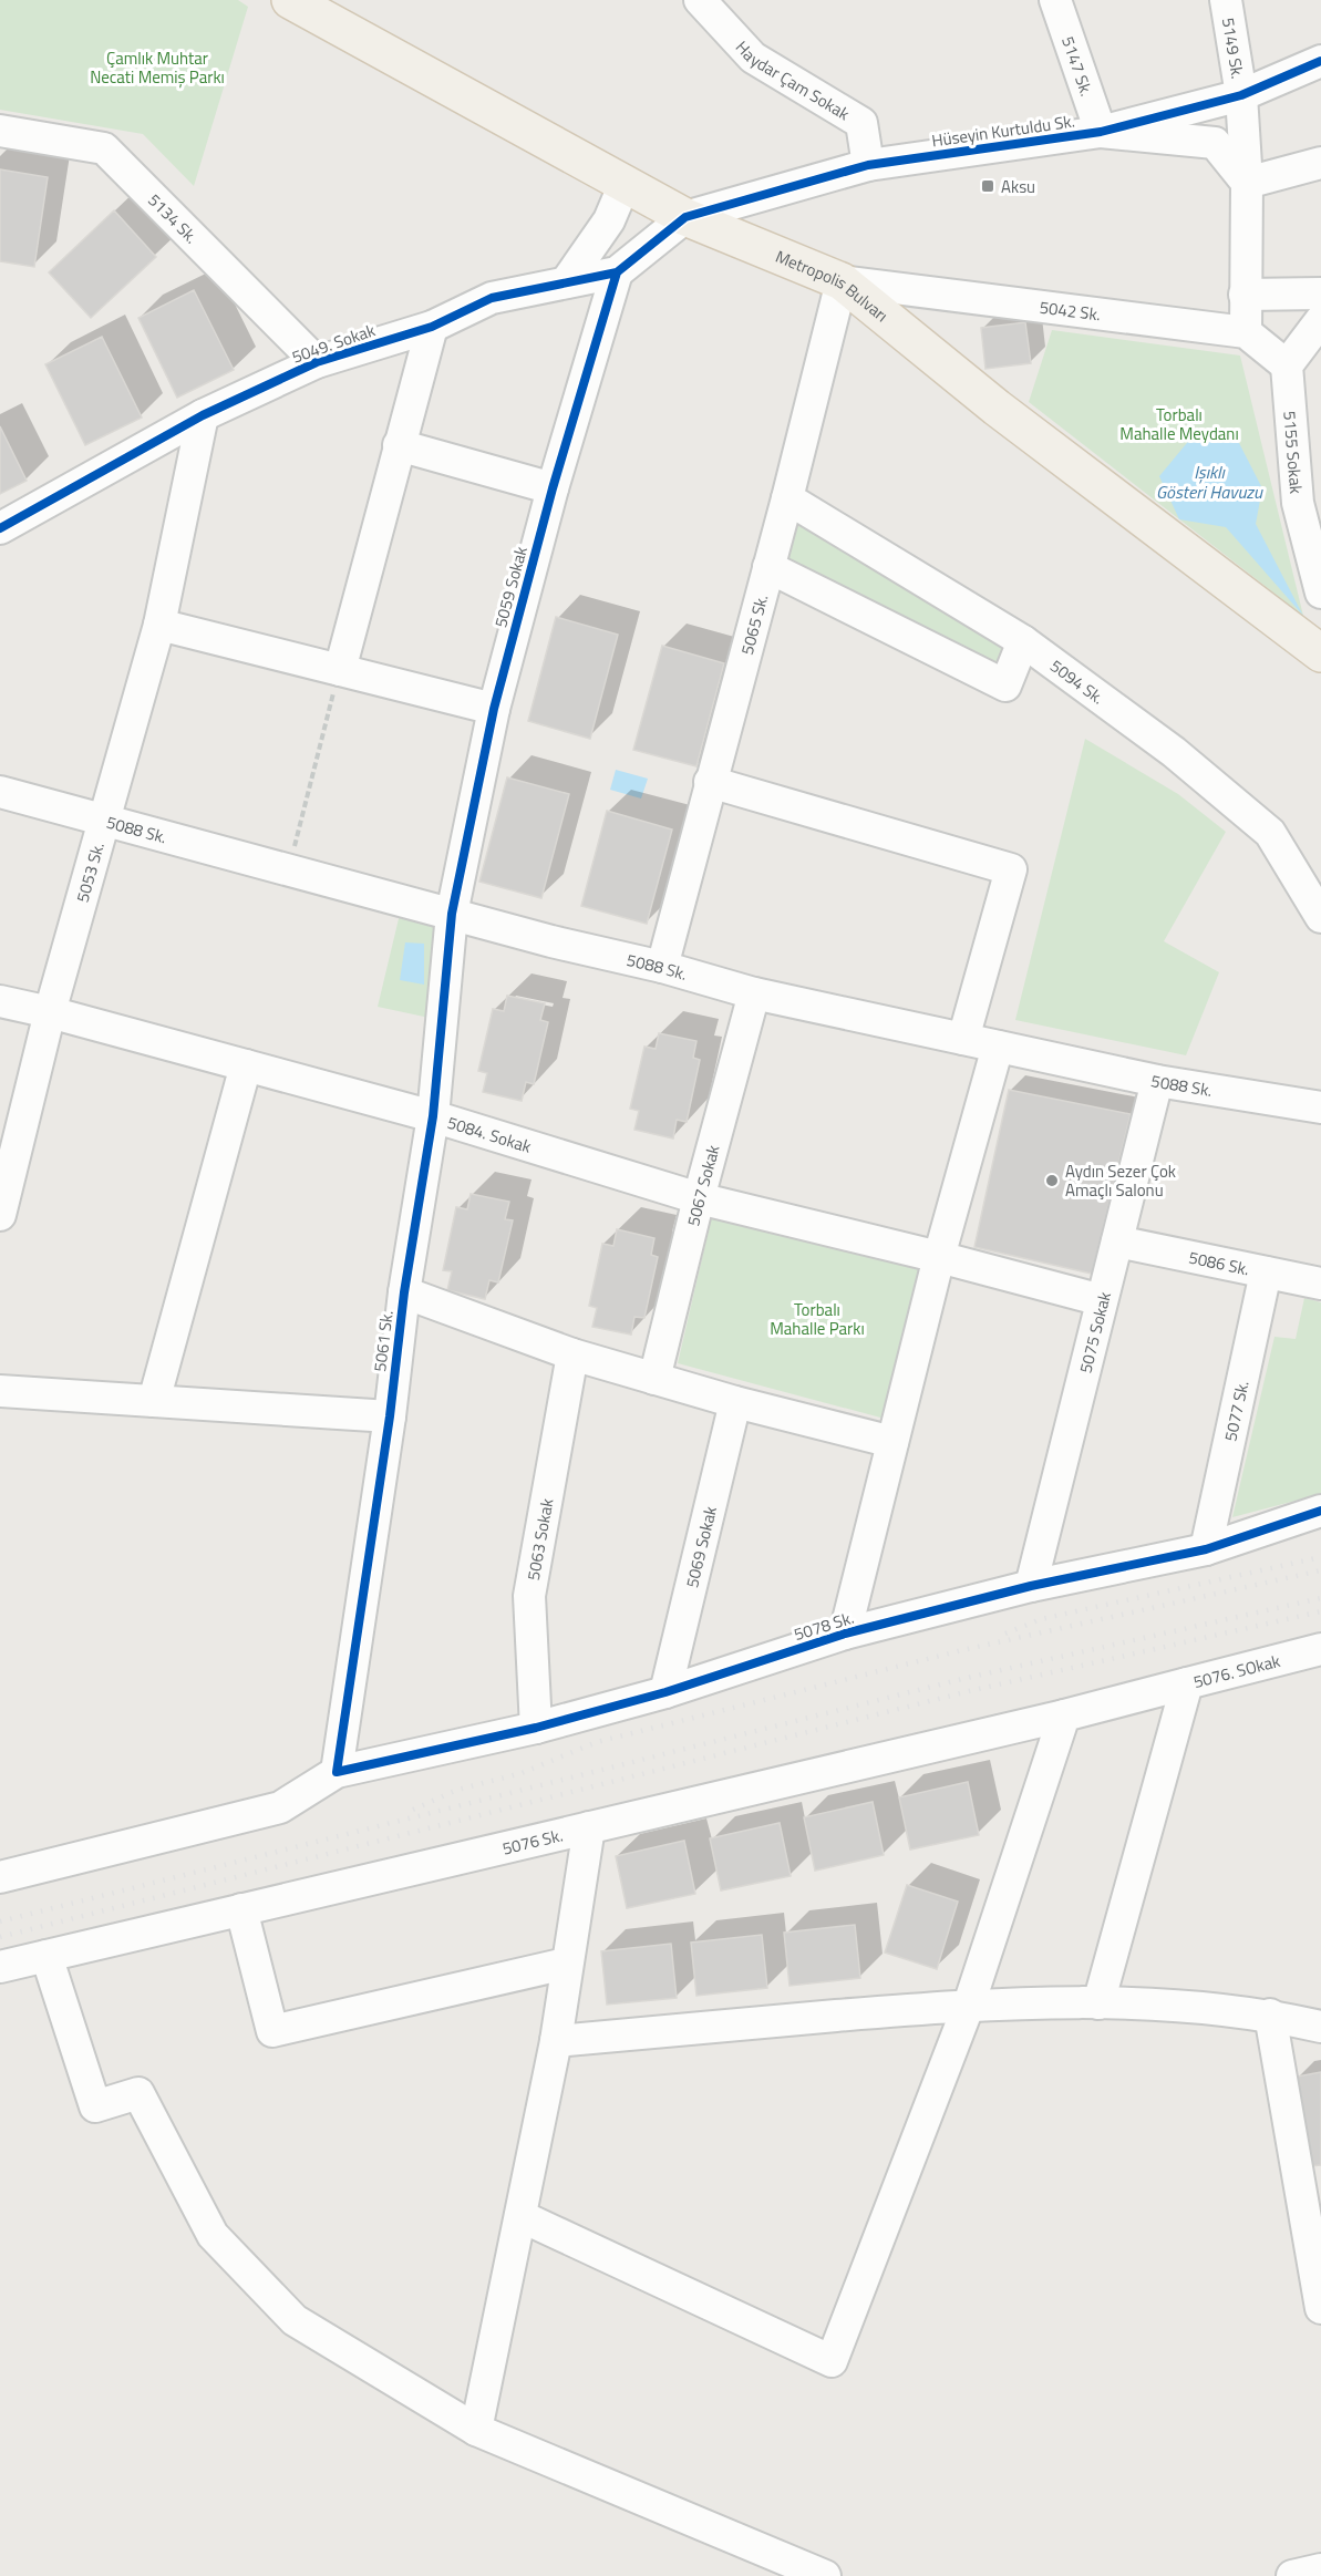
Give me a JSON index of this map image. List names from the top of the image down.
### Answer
{
  "streets": {
    "main road": ["Metropolis Bulvarı"],
    "street": [
      "5149 Sk.",
      "5147 Sk.",
      "Haydar Çam Sokak",
      "Hüseyin Kurtuldu Sk.",
      "5134 Sk.",
      "5042 Sk.",
      "5049. Sokak",
      "5155 Sokak",
      "5059 Sokak",
      "5065 Sk.",
      "5094 Sk.",
      "5088 Sk.",
      "5053 Sk.",
      "5084. Sokak",
      "5067 Sokak",
      "5086 Sk.",
      "5075 Sokak",
      "5061 Sk.",
      "5077 Sk.",
      "5063 Sokak",
      "5069 Sokak",
      "5078 Sk.",
      "5076. SOkak",
      "5076 Sk."
    ]
  },
  "crossings": [
    ["5149 Sk.", "Hüseyin Kurtuldu Sk."],
    ["5149 Sk.", "5042 Sk."],
    ["5147 Sk.", "Hüseyin Kurtuldu Sk."],
    ["Haydar Çam Sokak", "Hüseyin Kurtuldu Sk."],
    ["Hüseyin Kurtuldu Sk.", "Metropolis Bulvarı"],
    ["Hüseyin Kurtuldu Sk.", "5049. Sokak"],
    ["5134 Sk.", "5049. Sokak"],
    ["Metropolis Bulvarı", "5042 Sk."],
    ["Metropolis Bulvarı", "5049. Sokak"],
    ["Metropolis Bulvarı", "5065 Sk."],
    ["5042 Sk.", "5065 Sk."],
    ["5049. Sokak", "5059 Sokak"],
    ["5049. Sokak", "5053 Sk."],
    ["5059 Sokak", "5088 Sk."],
    ["5059 Sokak", "5061 Sk."],
    ["5065 Sk.", "5094 Sk."],
    ["5065 Sk.", "5088 Sk."],
    ["5088 Sk.", "5053 Sk."],
    ["5088 Sk.", "5067 Sokak"],
    ["5088 Sk.", "5075 Sokak"],
    ["5088 Sk.", "5061 Sk."],
    ["5053 Sk.", "5084. Sokak"],
    ["5084. Sokak", "5067 Sokak"],
    ["5084. Sokak", "5075 Sokak"],
    ["5084. Sokak", "5061 Sk."],
    ["5086 Sk.", "5075 Sokak"],
    ["5086 Sk.", "5077 Sk."],
    ["5075 Sokak", "5078 Sk."],
    ["5061 Sk.", "5078 Sk."],
    ["5077 Sk.", "5078 Sk."],
    ["5063 Sokak", "5078 Sk."],
    ["5069 Sokak", "5078 Sk."],
    ["5076. SOkak", "5076 Sk."]
  ],
  "water": ["Işıklı Gösteri Havuzu"],
  "parks": ["Çamlık Muhtar Necati Memiş Parkı", "Torbalı Mahalle Meydanı", "Torbalı Mahalle Parkı"],
  "places": {
    "transit": ["Aksu"],
    "other": ["Aydın Sezer Çok Amaçlı Salonu"]
  }
}
